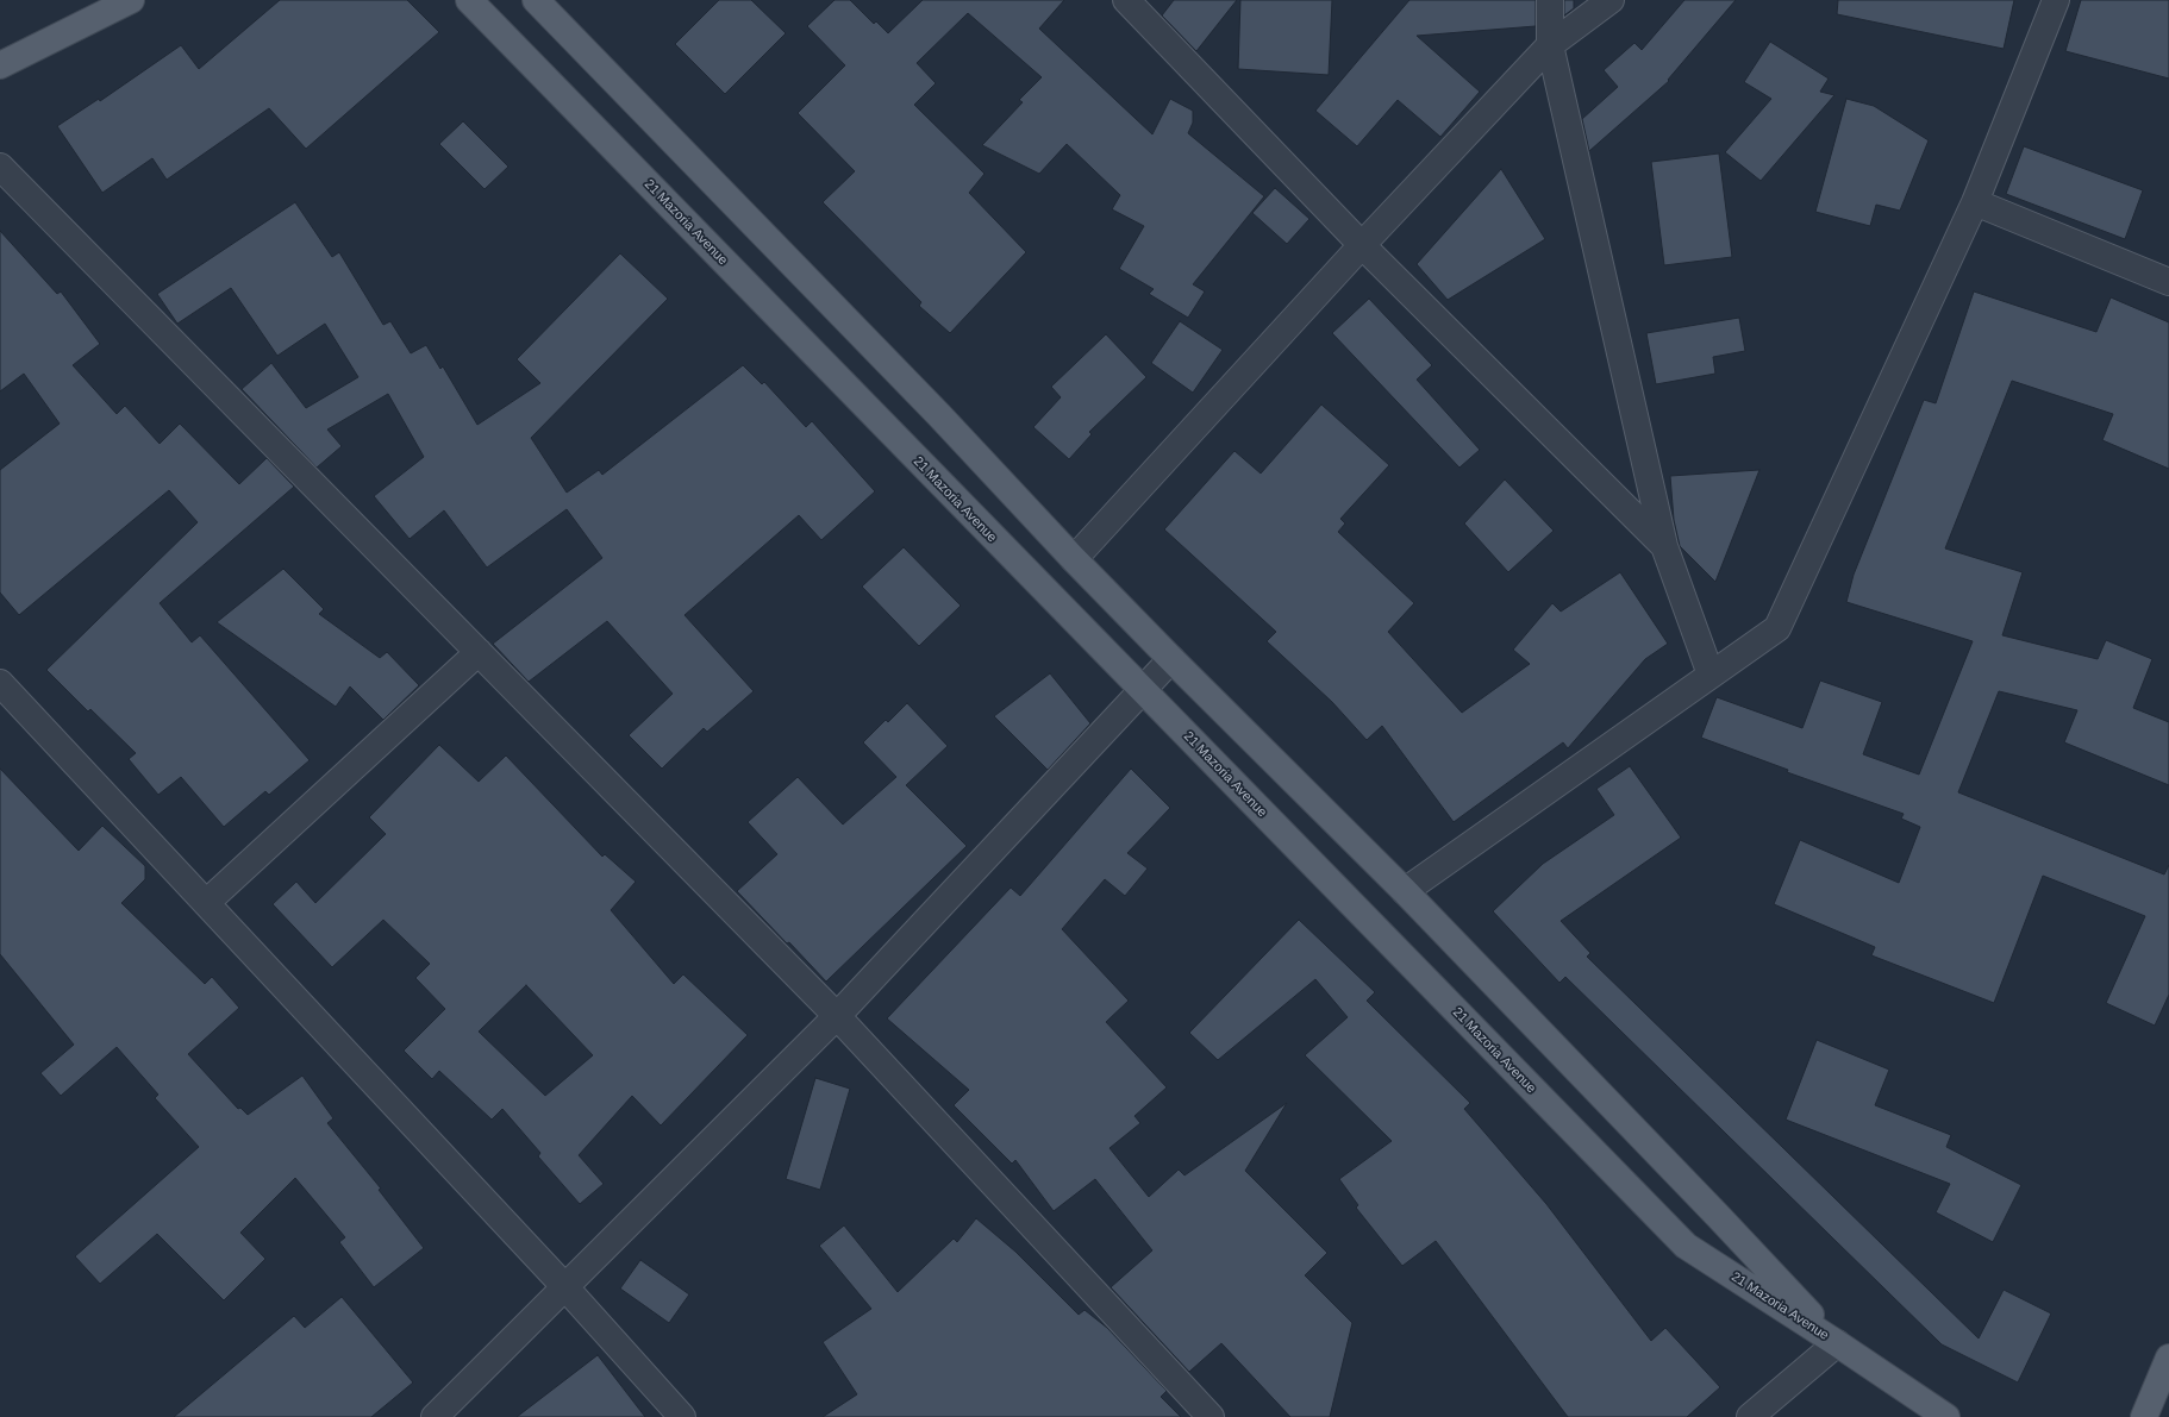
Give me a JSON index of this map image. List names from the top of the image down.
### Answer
{
  "streets": {
    "main road": ["21 Mazoria Avenue"]
  }
}
